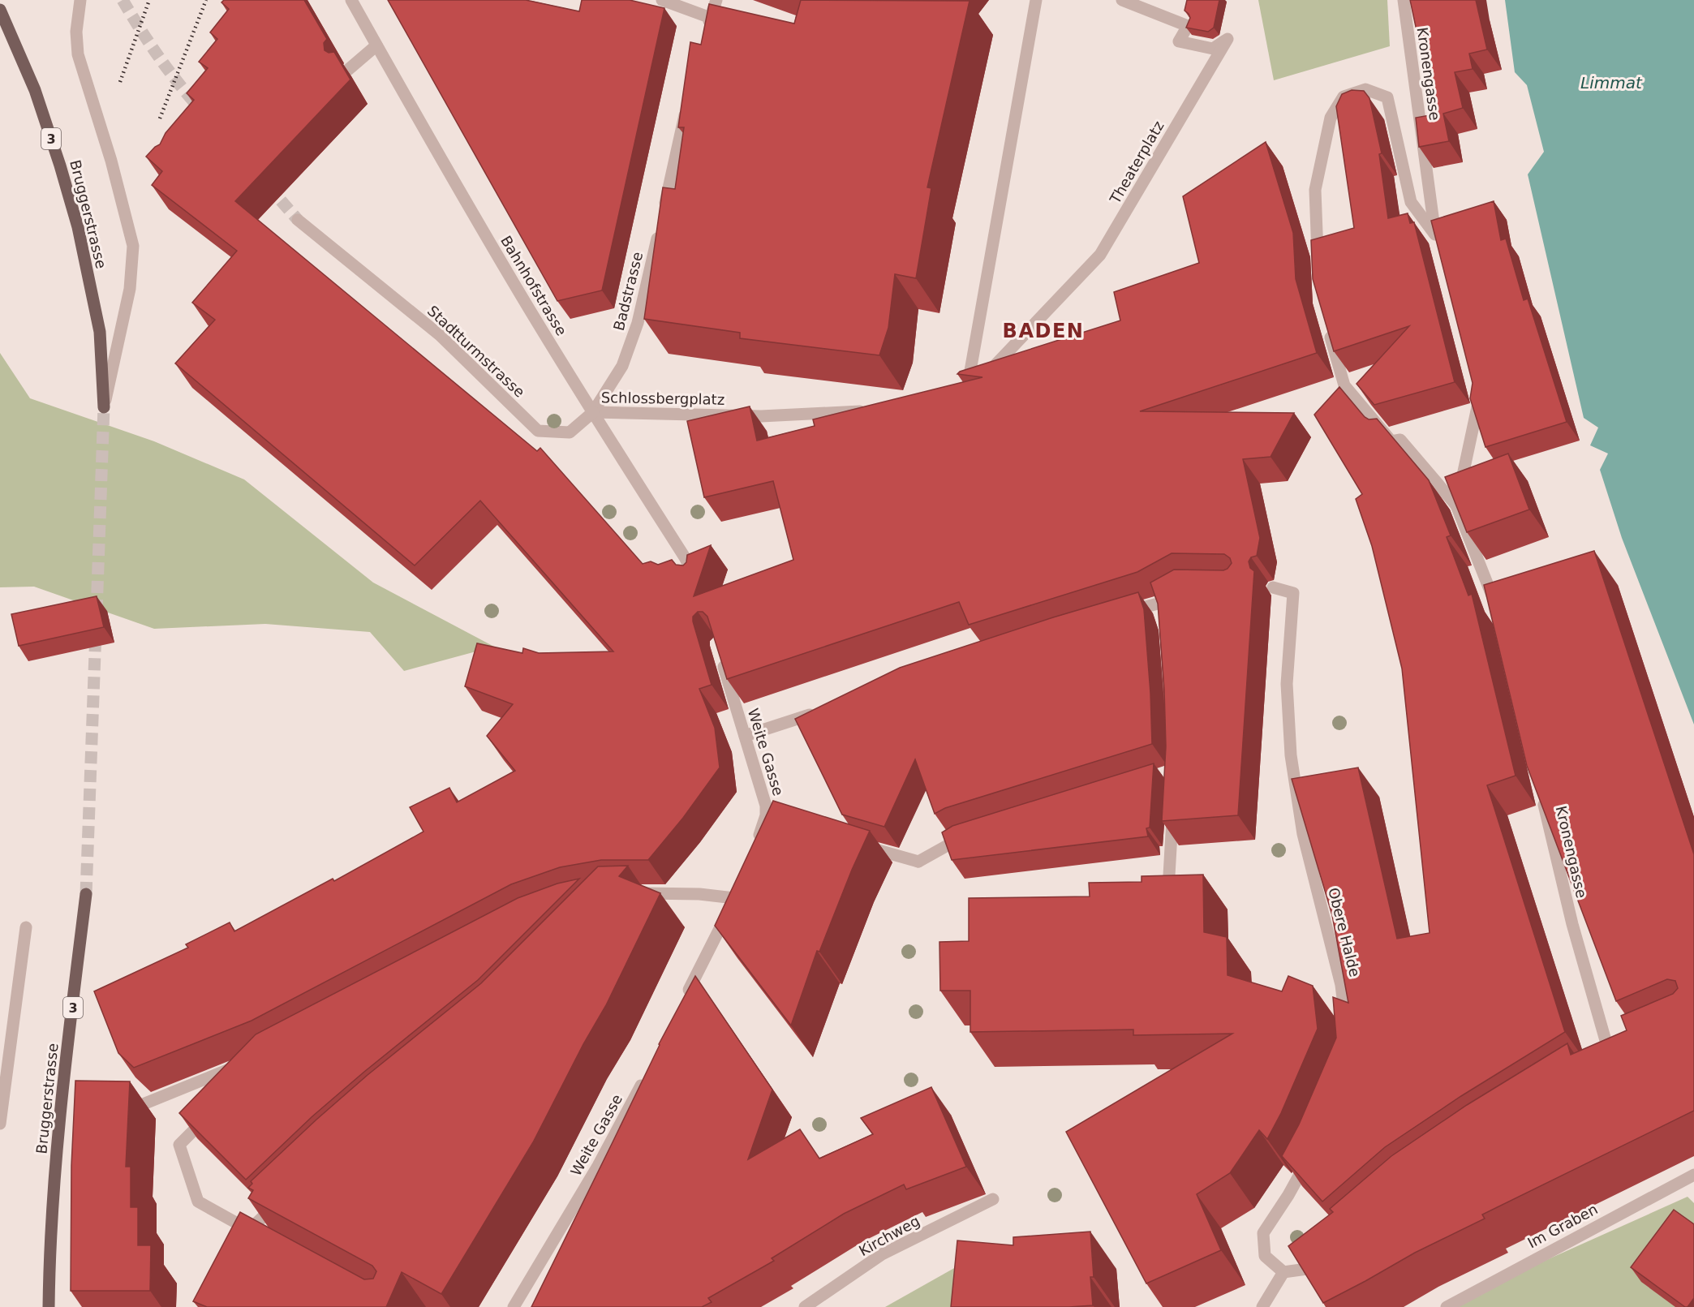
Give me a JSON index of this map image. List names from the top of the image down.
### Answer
{
  "streets": {
    "main road": ["3", "Bruggerstrasse"],
    "street": [
      "Kronengasse",
      "Theaterplatz",
      "Bahnhofstrasse",
      "Badstrasse",
      "Stadtturmstrasse",
      "Schlossbergplatz",
      "Weite Gasse",
      "Obere Halde",
      "Im Graben",
      "Kirchweg"
    ]
  },
  "crossings": [
    ["Bahnhofstrasse", "Badstrasse"],
    ["Bahnhofstrasse", "Stadtturmstrasse"],
    ["Bahnhofstrasse", "Schlossbergplatz"],
    ["Badstrasse", "Stadtturmstrasse"],
    ["Badstrasse", "Schlossbergplatz"],
    ["Stadtturmstrasse", "Schlossbergplatz"]
  ],
  "districts": ["BADEN"],
  "water": ["Limmat"]
}
